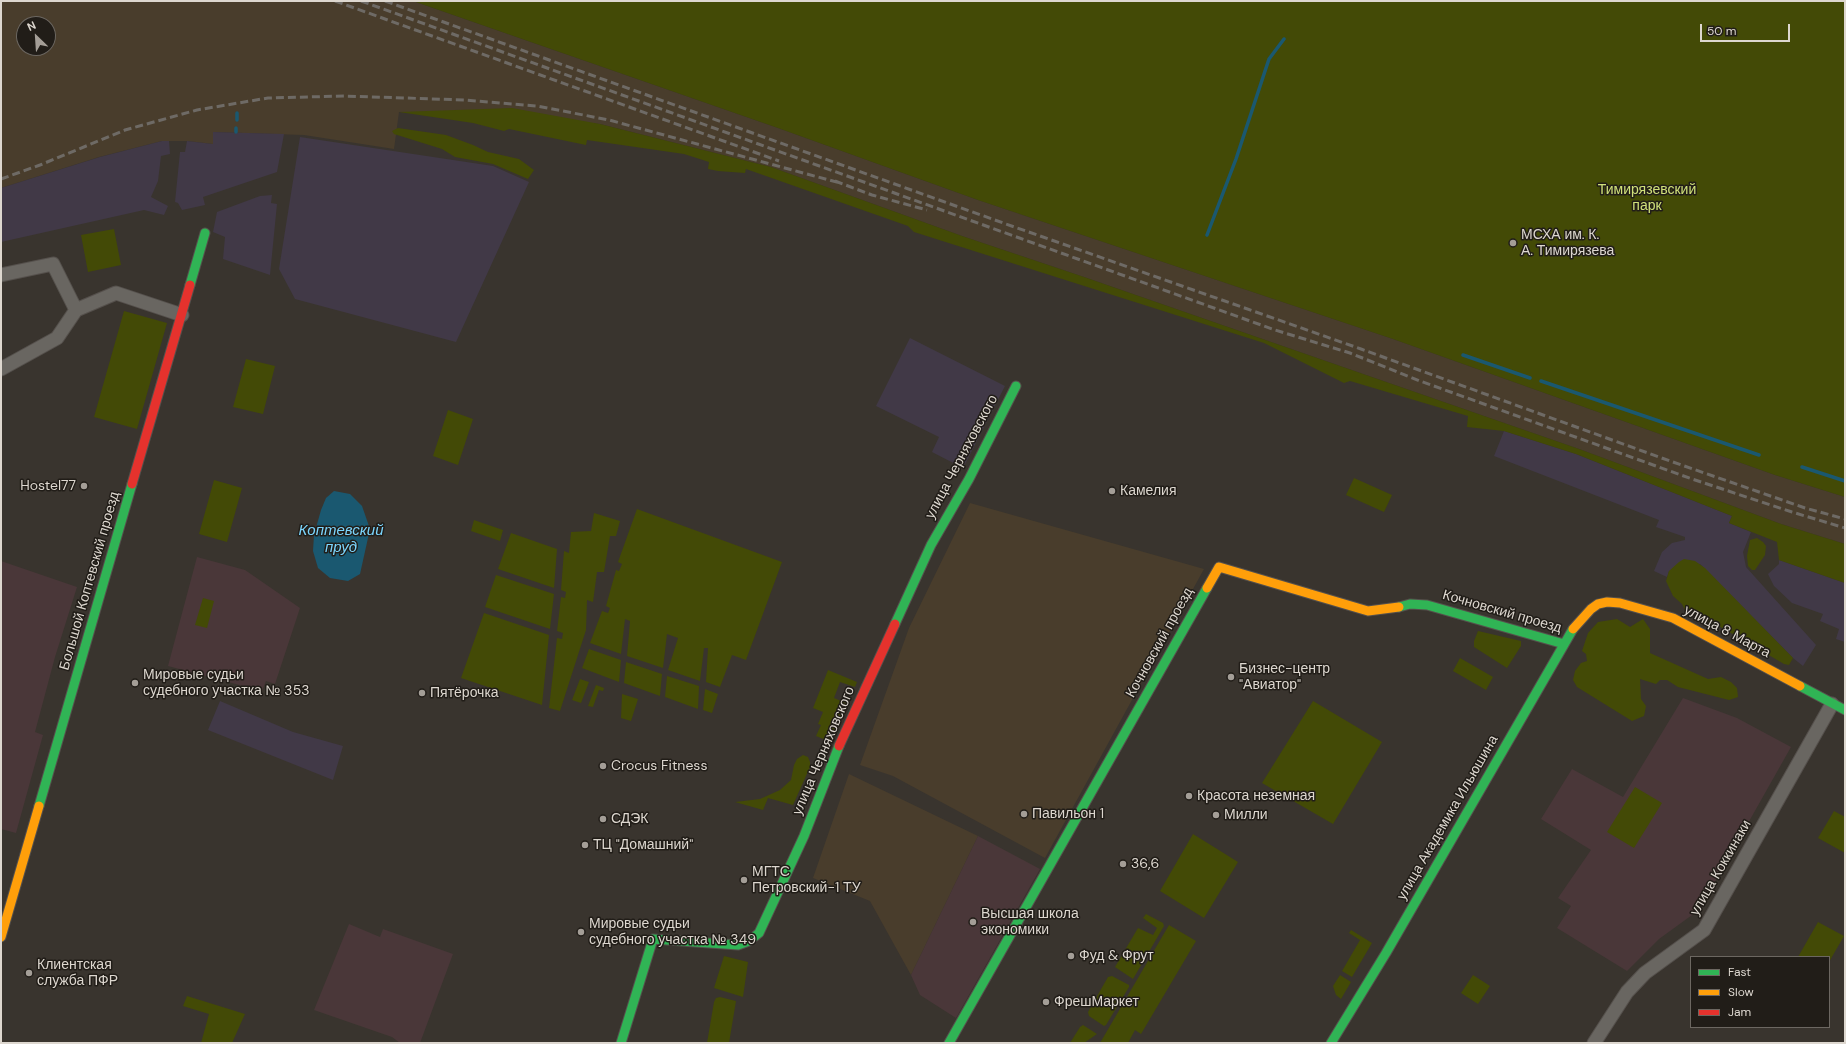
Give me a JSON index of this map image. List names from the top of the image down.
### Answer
{
  "streets": {
    "street": [
      "улица Черняховского",
      "Большой Коптевский проезд",
      "Кочновский проезд",
      "улица 8 Марта",
      "улица Академика Ильюшина",
      "улица Коккинаки"
    ]
  },
  "crossings": [
    ["Кочновский проезд", "улица Академика Ильюшина"],
    ["улица 8 Марта", "улица Академика Ильюшина"],
    ["улица 8 Марта", "улица Коккинаки"]
  ],
  "water": ["Коптевский пруд"],
  "parks": ["Тимирязевский парк"],
  "places": [
    "МСХА им. К. А. Тимирязева",
    "Hostel77",
    "Камелия",
    "Бизнес-центр \"Авиатор\"",
    "Мировые судьи судебного участка № 353",
    "Пятёрочка",
    "Crocus Fitness",
    "Красота неземная",
    "Павильон 1",
    "Милли",
    "СДЭК",
    "ТЦ \"Домашний\"",
    "36,6",
    "МГТС Петровский-1 ТУ",
    "Высшая школа экономики",
    "Мировые судьи судебного участка № 349",
    "Фуд & Фрут",
    "Клиентская служба ПФР",
    "ФрешМаркет"
  ],
  "legend": ["Fast", "Slow", "Jam"],
  "scale_bar": "50 m",
  "north": "top left"
}
